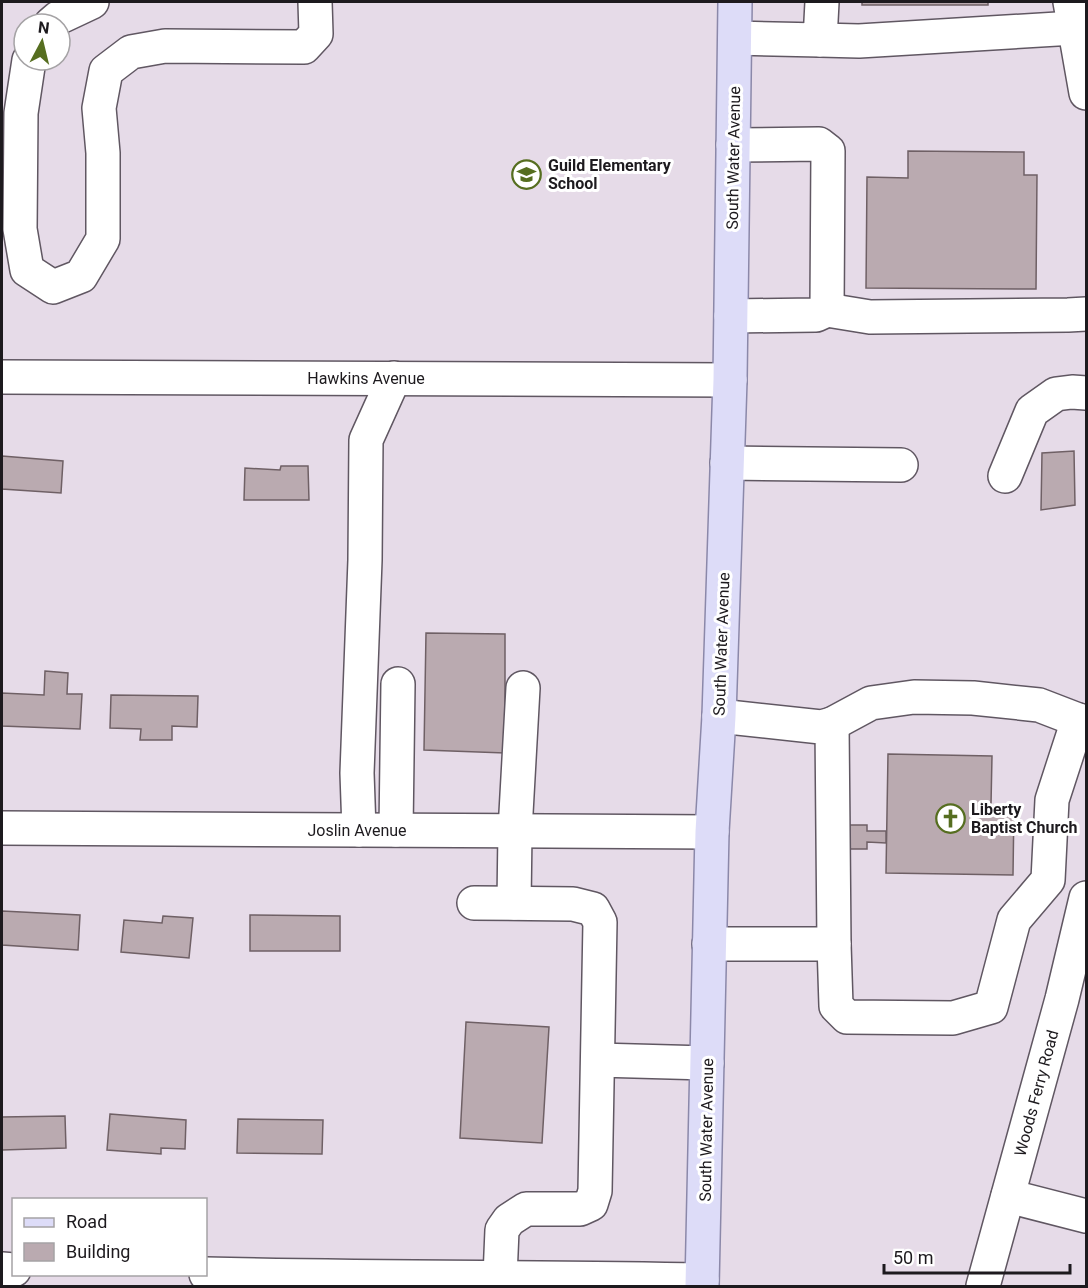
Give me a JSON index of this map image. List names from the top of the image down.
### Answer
{
  "streets": {
    "main road": ["South Water Avenue"],
    "street": ["Hawkins Avenue", "Joslin Avenue", "Woods Ferry Road"]
  },
  "crossings": [
    ["South Water Avenue", "Hawkins Avenue"],
    ["South Water Avenue", "Joslin Avenue"]
  ],
  "places": {
    "school or university": ["Guild Elementary School"],
    "church": ["Liberty Baptist Church"]
  },
  "legend": ["Road", "Building"],
  "scale_bar": "50 m",
  "north": "top"
}
